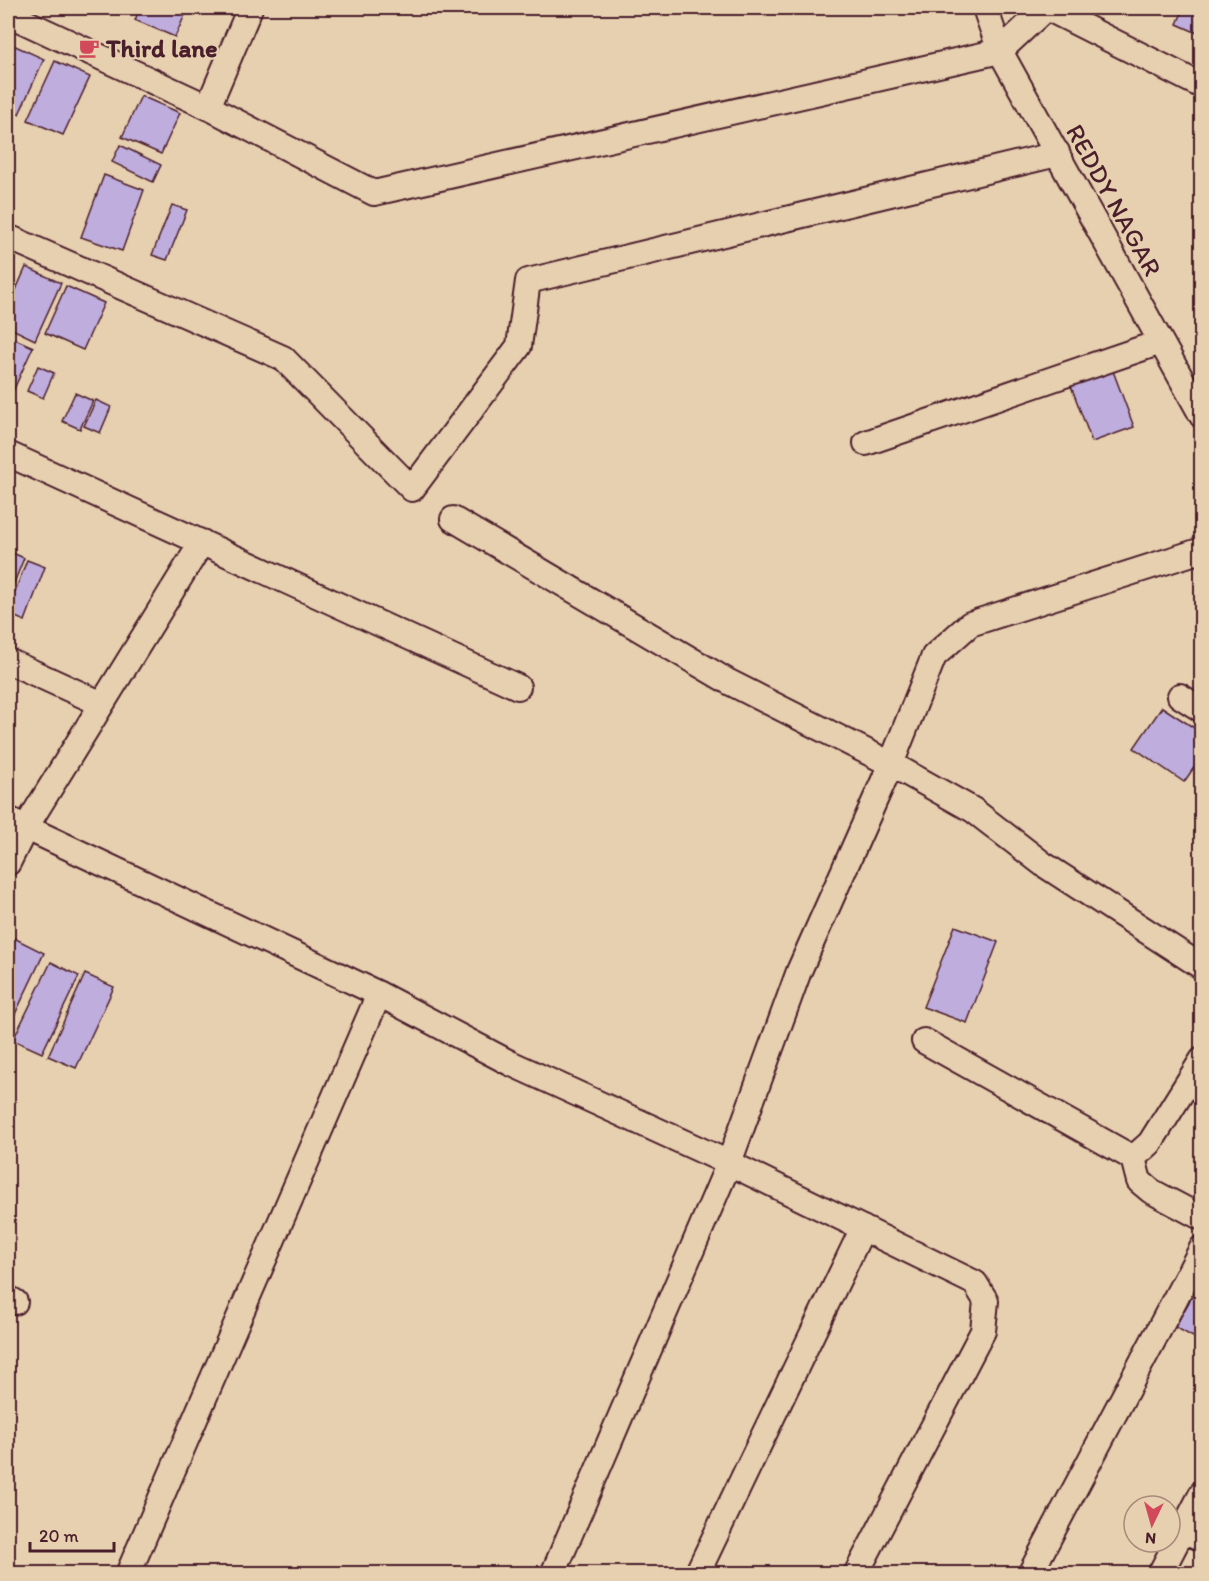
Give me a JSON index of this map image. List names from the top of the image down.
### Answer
{
  "streets": {
    "street": ["REDDY NAGAR"]
  },
  "places": {
    "cafe": ["Third lane"]
  },
  "scale_bar": "20 m",
  "north": "bottom"
}
